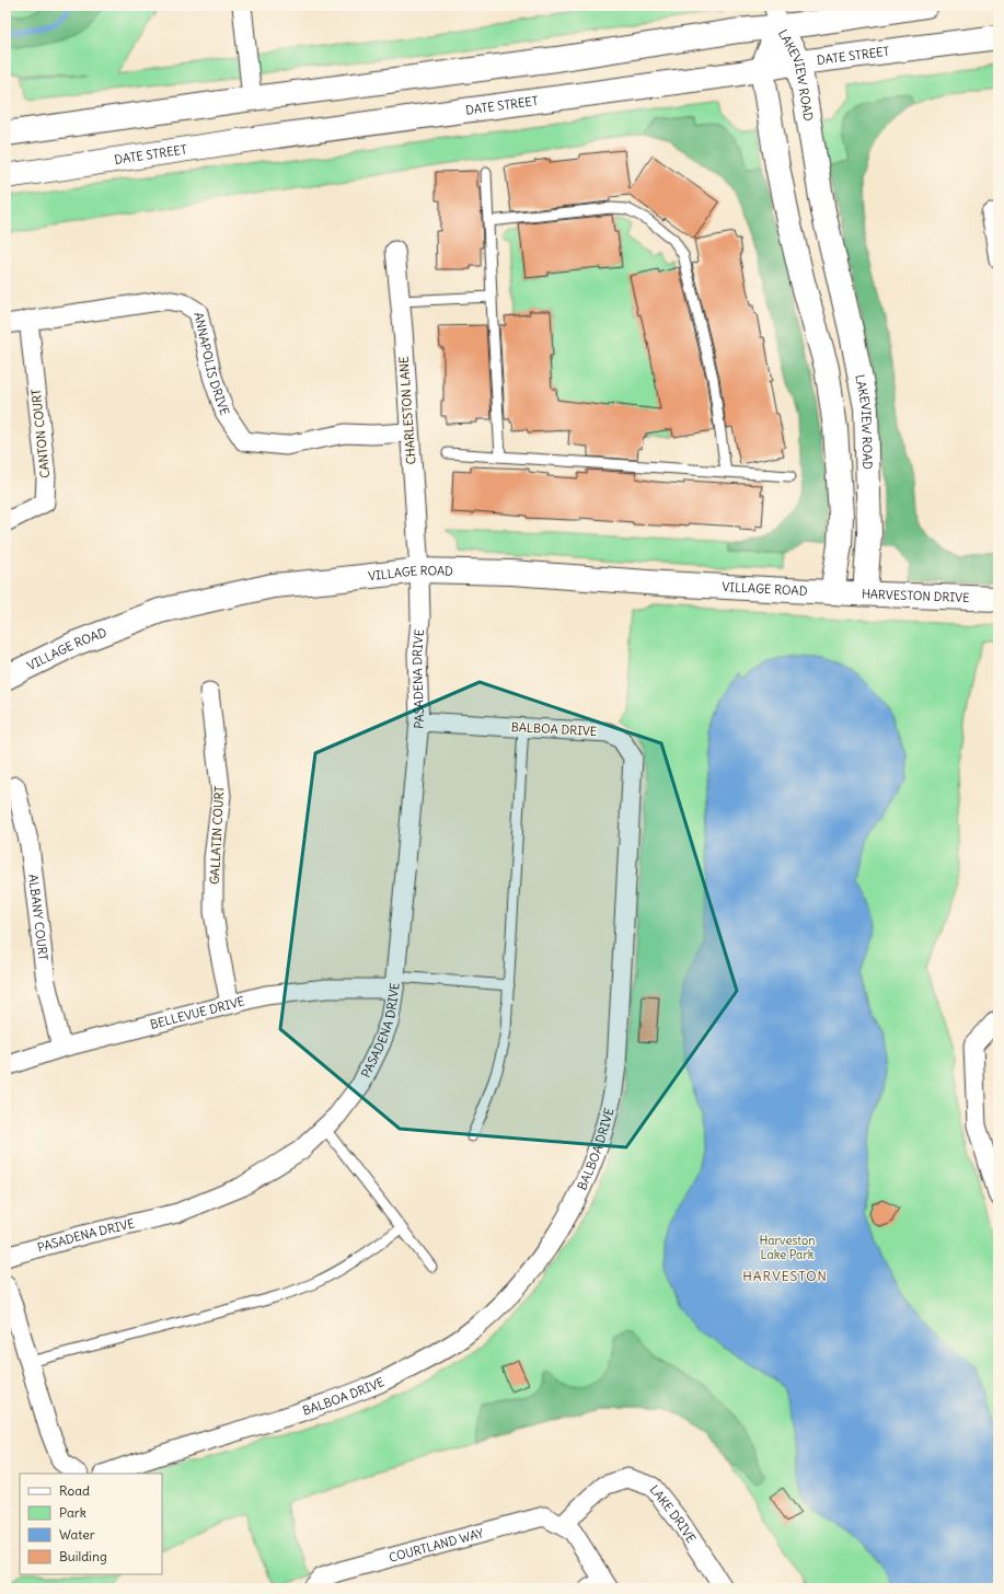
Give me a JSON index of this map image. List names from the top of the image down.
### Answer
{
  "streets": {
    "street": [
      "DATE STREET",
      "LAKEVIEW ROAD",
      "ANNAPOLIS DRIVE",
      "CHARLESTON LANE",
      "CANTON COURT",
      "VILLAGE ROAD",
      "HARVESTON DRIVE",
      "PASADENA DRIVE",
      "BALBOA DRIVE",
      "GALLATIN COURT",
      "ALBANY COURT",
      "BELLEVUE DRIVE",
      "LAKE DRIVE",
      "COURTLAND WAY"
    ]
  },
  "crossings": [
    ["DATE STREET", "LAKEVIEW ROAD"],
    ["LAKEVIEW ROAD", "HARVESTON DRIVE"],
    ["ANNAPOLIS DRIVE", "CHARLESTON LANE"],
    ["ANNAPOLIS DRIVE", "CANTON COURT"],
    ["CHARLESTON LANE", "VILLAGE ROAD"],
    ["CHARLESTON LANE", "PASADENA DRIVE"],
    ["VILLAGE ROAD", "HARVESTON DRIVE"],
    ["VILLAGE ROAD", "PASADENA DRIVE"],
    ["PASADENA DRIVE", "BALBOA DRIVE"],
    ["PASADENA DRIVE", "BELLEVUE DRIVE"],
    ["GALLATIN COURT", "BELLEVUE DRIVE"],
    ["ALBANY COURT", "BELLEVUE DRIVE"],
    ["LAKE DRIVE", "COURTLAND WAY"]
  ],
  "districts": ["HARVESTON"],
  "parks": ["Harveston Lake Park"],
  "legend": [
    "Road",
    "Park",
    "Water",
    "Building"
  ]
}
